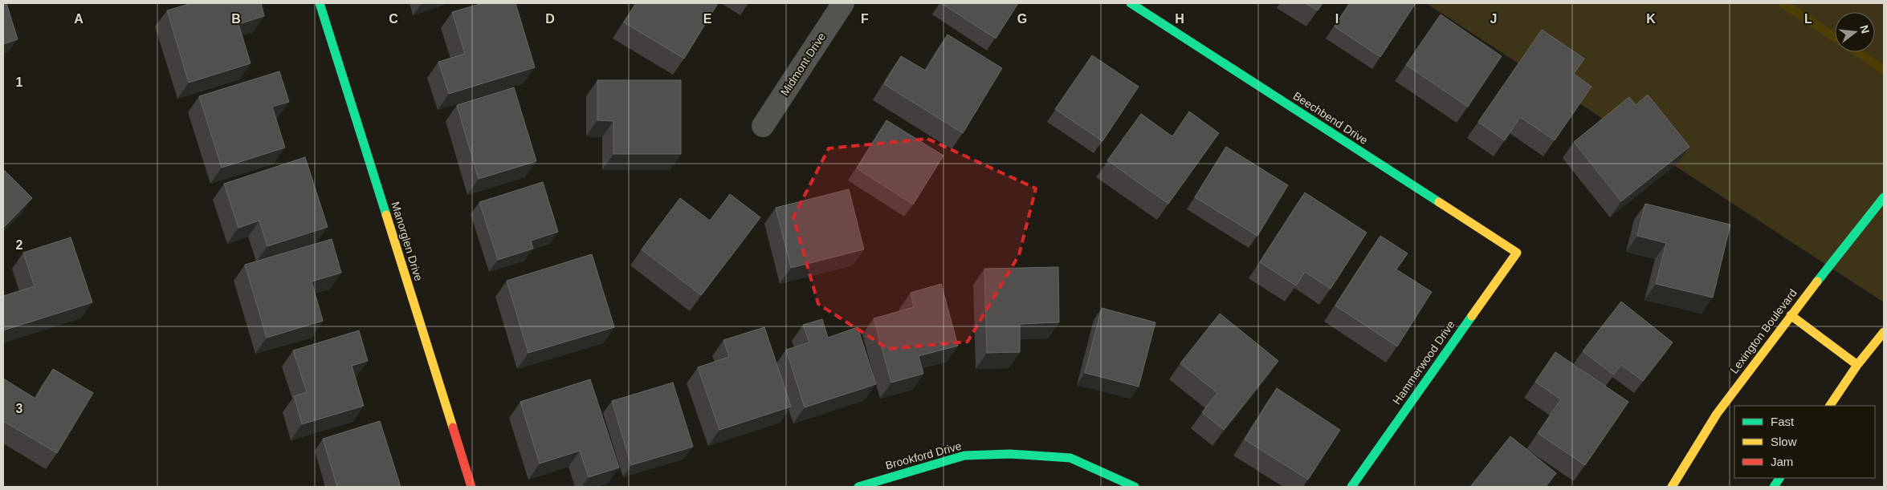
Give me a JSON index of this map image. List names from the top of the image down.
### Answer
{
  "streets": {
    "street": [
      "Midmont Drive",
      "Beechbend Drive",
      "Manorglen Drive",
      "Lexington Boulevard",
      "Hammerwood Drive",
      "Brookford Drive"
    ]
  },
  "crossings": [
    ["Beechbend Drive", "Hammerwood Drive"]
  ],
  "legend": ["Fast", "Slow", "Jam"],
  "north": "right",
  "grid": {
    "columns": [
      "A",
      "B",
      "C",
      "D",
      "E",
      "F",
      "G",
      "H",
      "I",
      "J",
      "K",
      "L"
    ],
    "rows": ["1", "2", "3"]
  }
}
